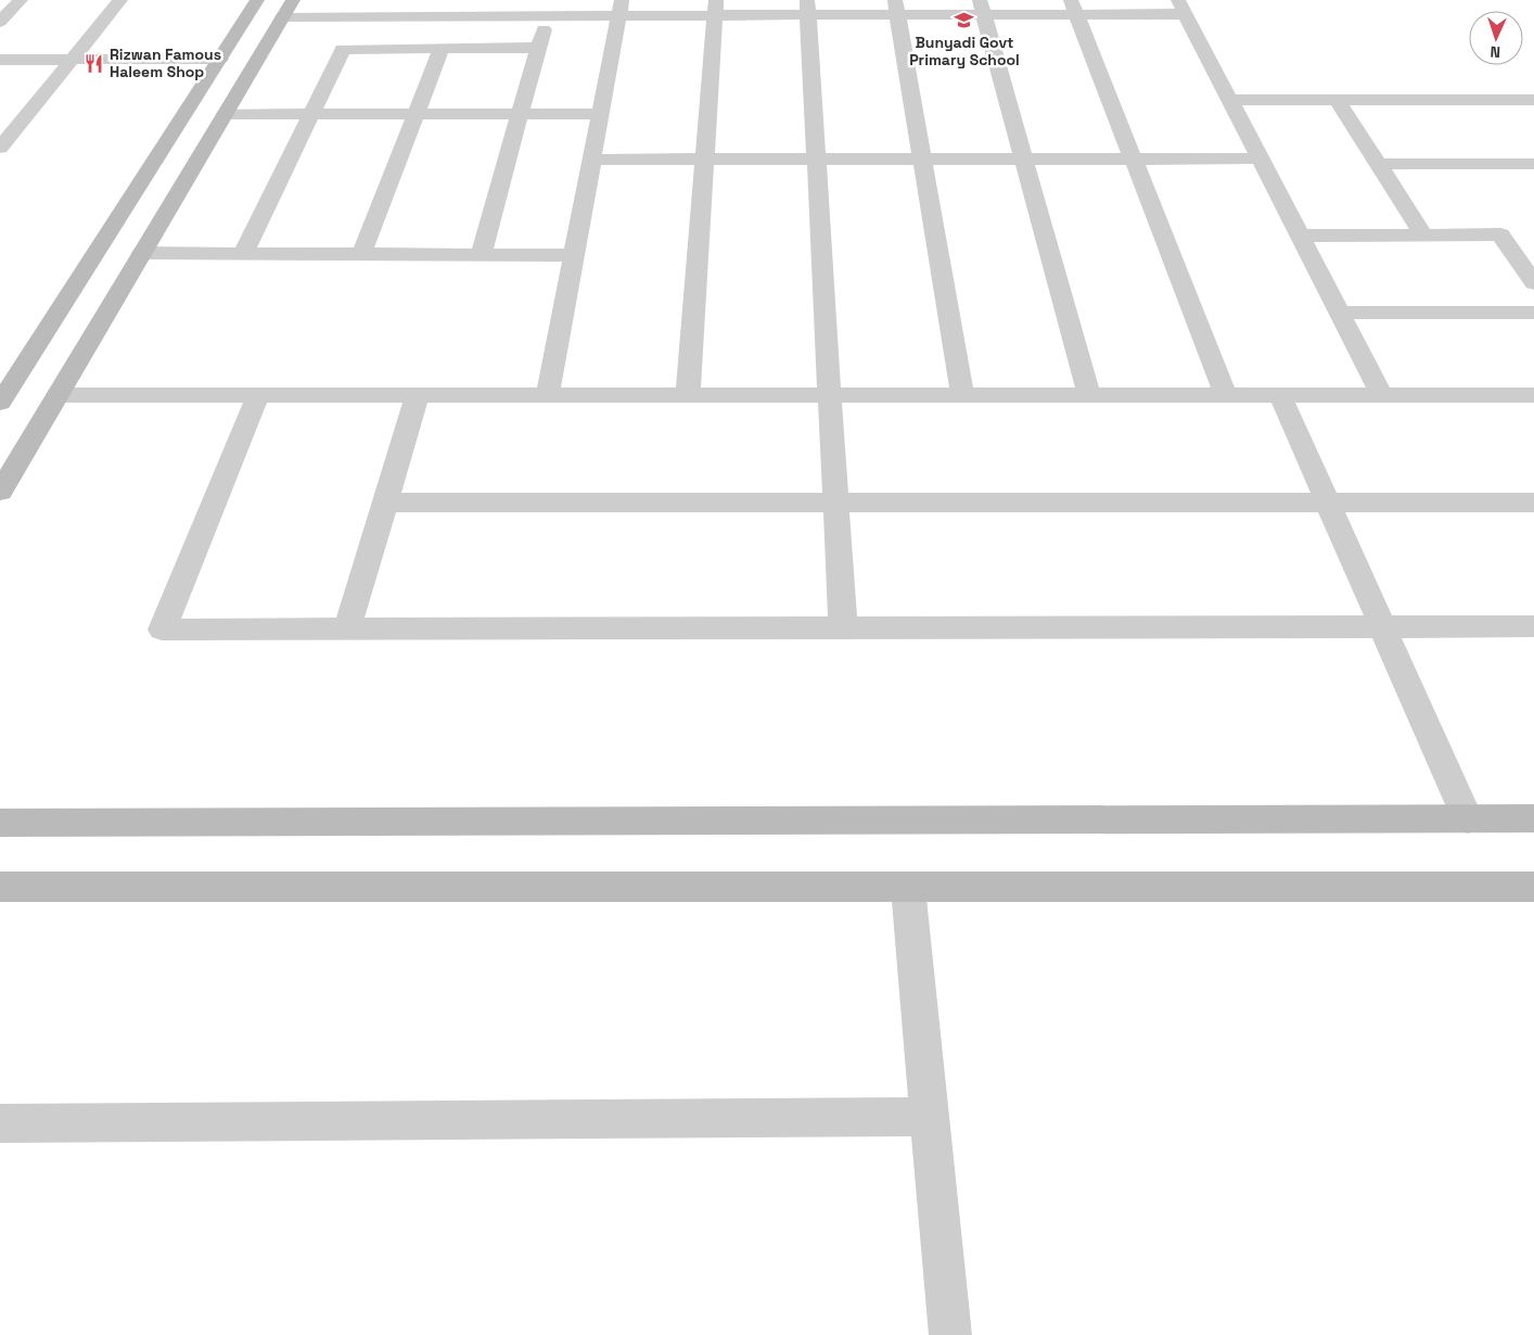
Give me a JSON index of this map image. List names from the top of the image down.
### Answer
{
  "places": {
    "school or university": ["Bunyadi Govt Primary School"],
    "restaurant": ["Rizwan Famous Haleem Shop"]
  },
  "north": "bottom"
}
